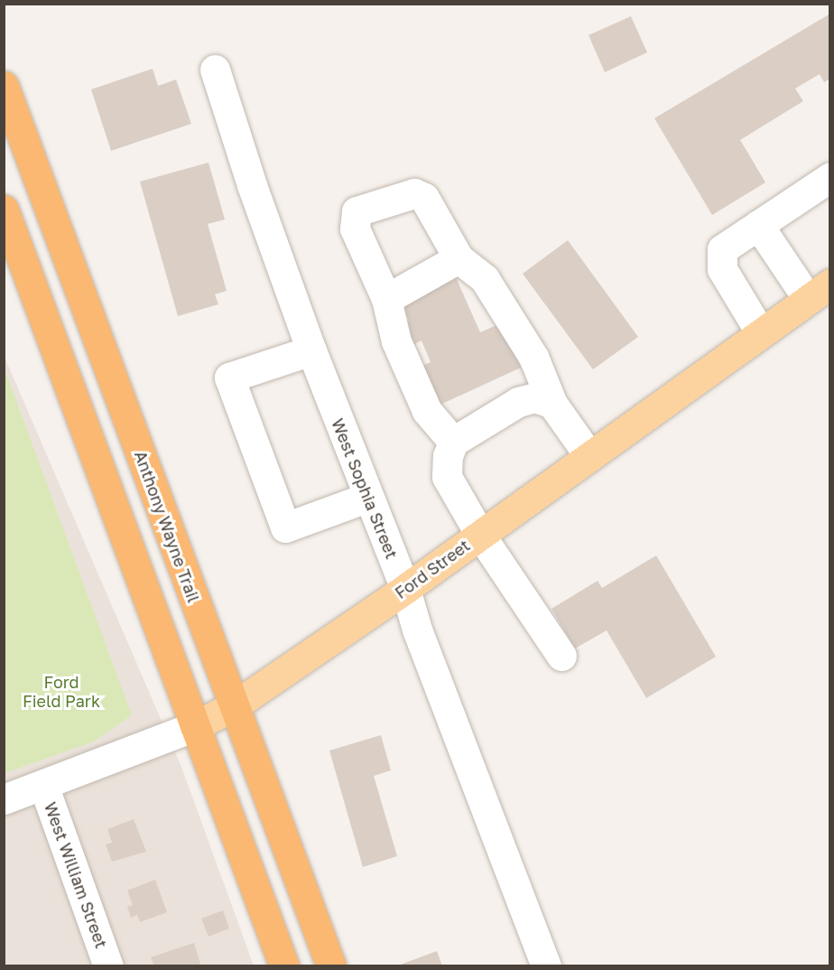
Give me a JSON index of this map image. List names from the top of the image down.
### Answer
{
  "streets": {
    "highway": ["Anthony Wayne Trail"],
    "main road": ["Ford Street"],
    "street": ["West Sophia Street", "West William Street"]
  },
  "crossings": [
    ["West Sophia Street", "Ford Street"],
    ["Anthony Wayne Trail", "Ford Street"],
    ["Ford Street", "West William Street"]
  ],
  "parks": ["Ford Field Park"]
}
